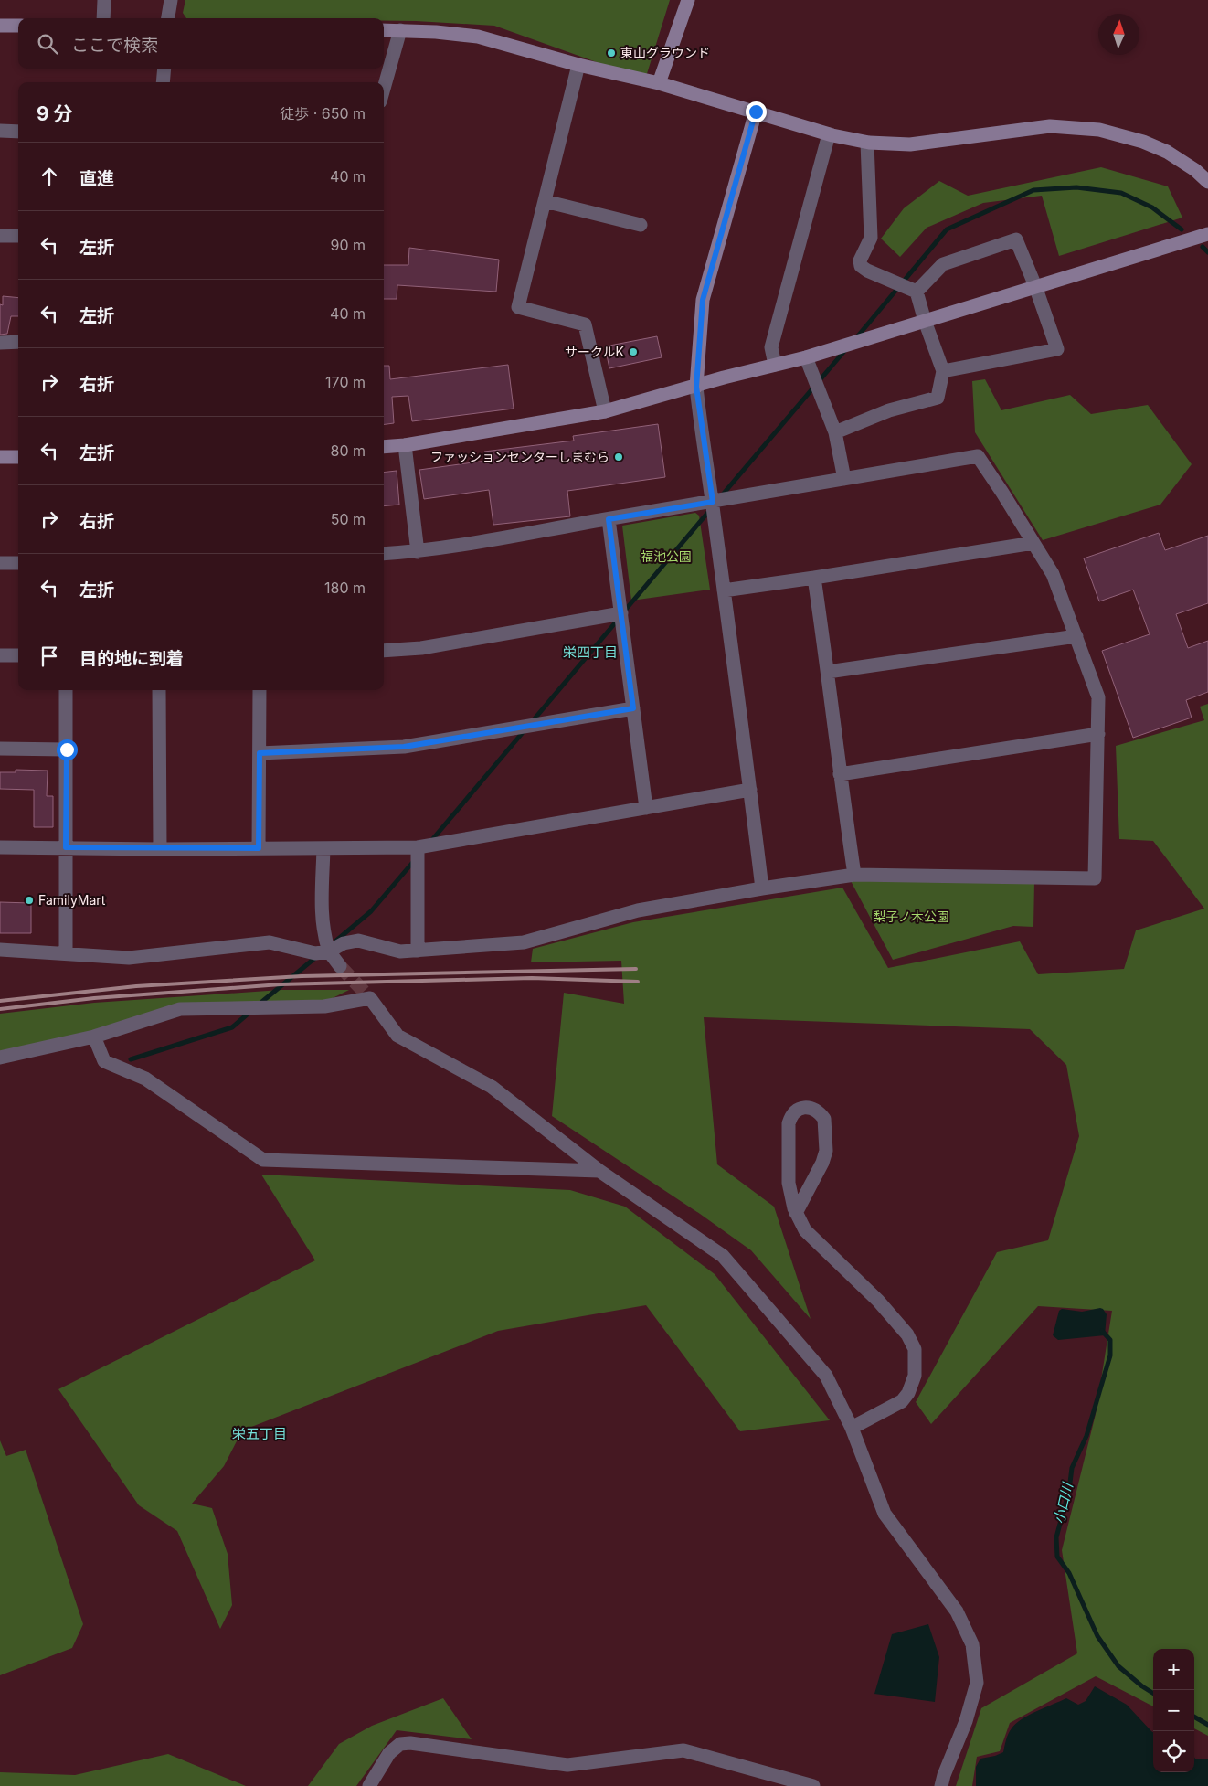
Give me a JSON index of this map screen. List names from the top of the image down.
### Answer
{
  "districts": ["栄四丁目", "栄五丁目"],
  "water": ["小口川"],
  "parks": ["福池公園", "梨子ノ木公園"],
  "places": [
    "東山グラウンド",
    "サークルK",
    "ファッションセンターしまむら",
    "FamilyMart"
  ],
  "north": "top",
  "page": {
    "search": "ここで検索",
    "heading": ["9 分", "徒歩 · 650 m"],
    "list": [
      ["直進", "40 m"],
      ["左折", "90 m"],
      ["左折", "40 m"],
      ["右折", "170 m"],
      ["左折", "80 m"],
      ["右折", "50 m"],
      ["左折", "180 m"],
      "目的地に到着"
    ],
    "map_buttons": ["+", "−"]
  }
}
